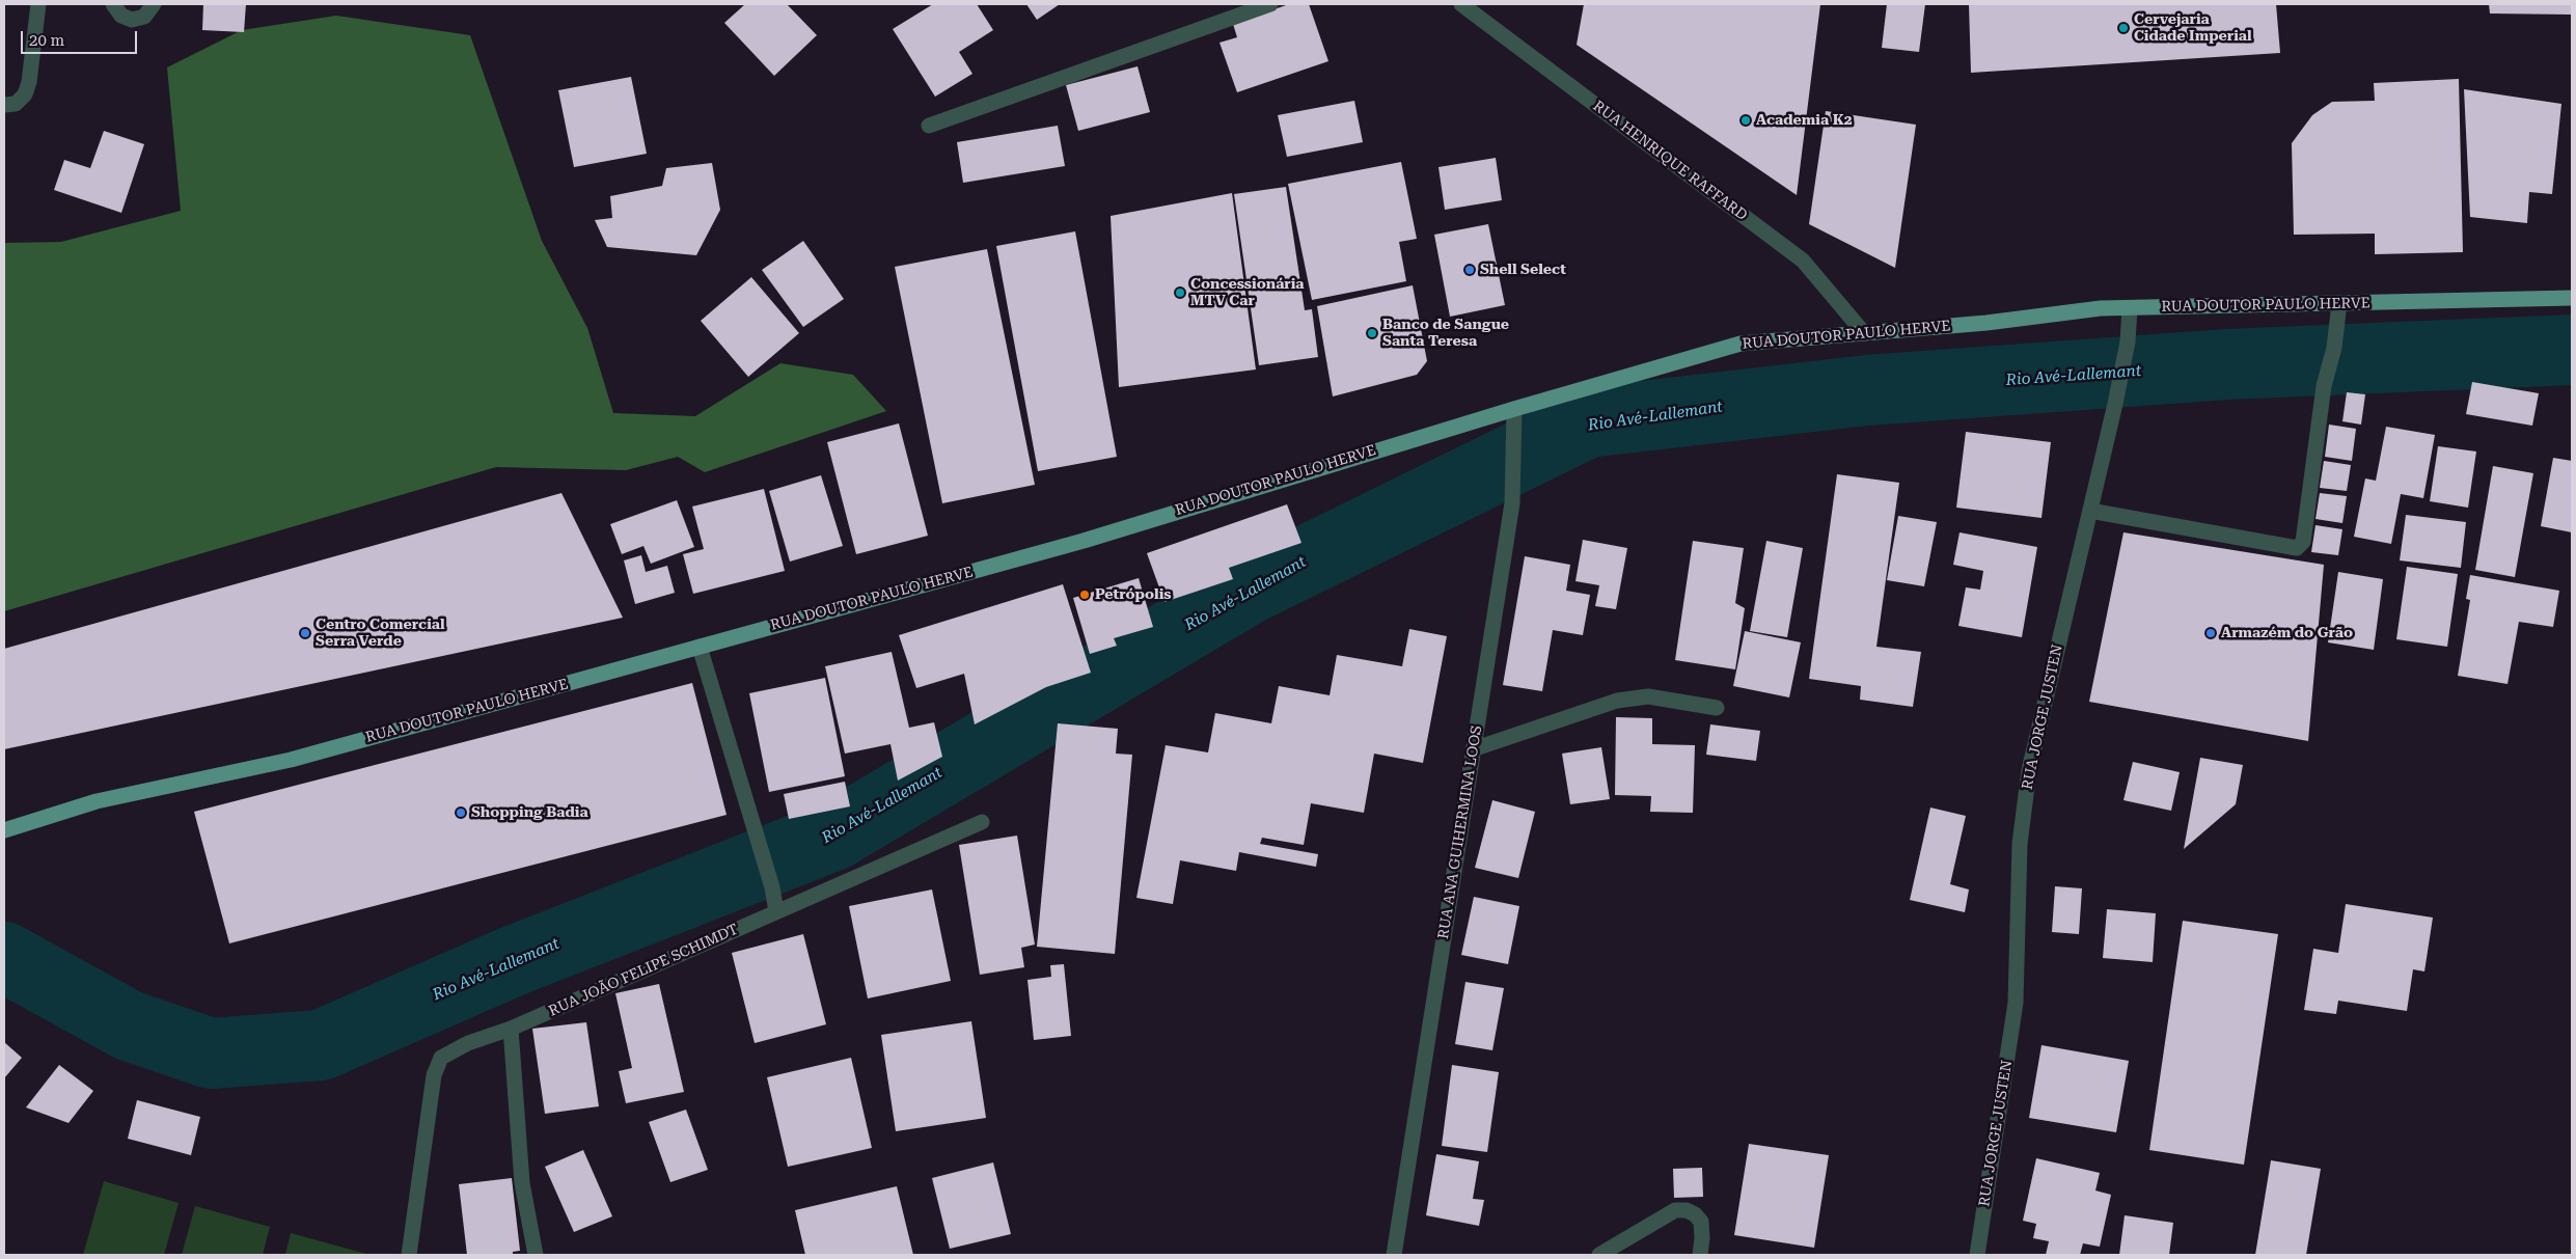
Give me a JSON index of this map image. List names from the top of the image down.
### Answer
{
  "streets": {
    "main road": ["RUA DOUTOR PAULO HERVE"],
    "street": [
      "RUA HENRIQUE RAFFARD",
      "RUA JORGE JUSTEN",
      "RUA ANA GUIHERMINA LOOS",
      "RUA JOÃO FELIPE SCHIMDT"
    ]
  },
  "crossings": [
    ["RUA HENRIQUE RAFFARD", "RUA DOUTOR PAULO HERVE"],
    ["RUA DOUTOR PAULO HERVE", "RUA JORGE JUSTEN"],
    ["RUA DOUTOR PAULO HERVE", "RUA ANA GUIHERMINA LOOS"]
  ],
  "water": ["Rio Avé‐Lallemant"],
  "places": [
    "Cervejaria Cidade Imperial",
    "Academia K2",
    "Shell Select",
    "Concessionária MTV Car",
    "Banco de Sangue Santa Teresa",
    "Petrópolis",
    "Centro Comercial Serra Verde",
    "Armazém do Grão",
    "Shopping Badia"
  ],
  "scale_bar": "20 m"
}
